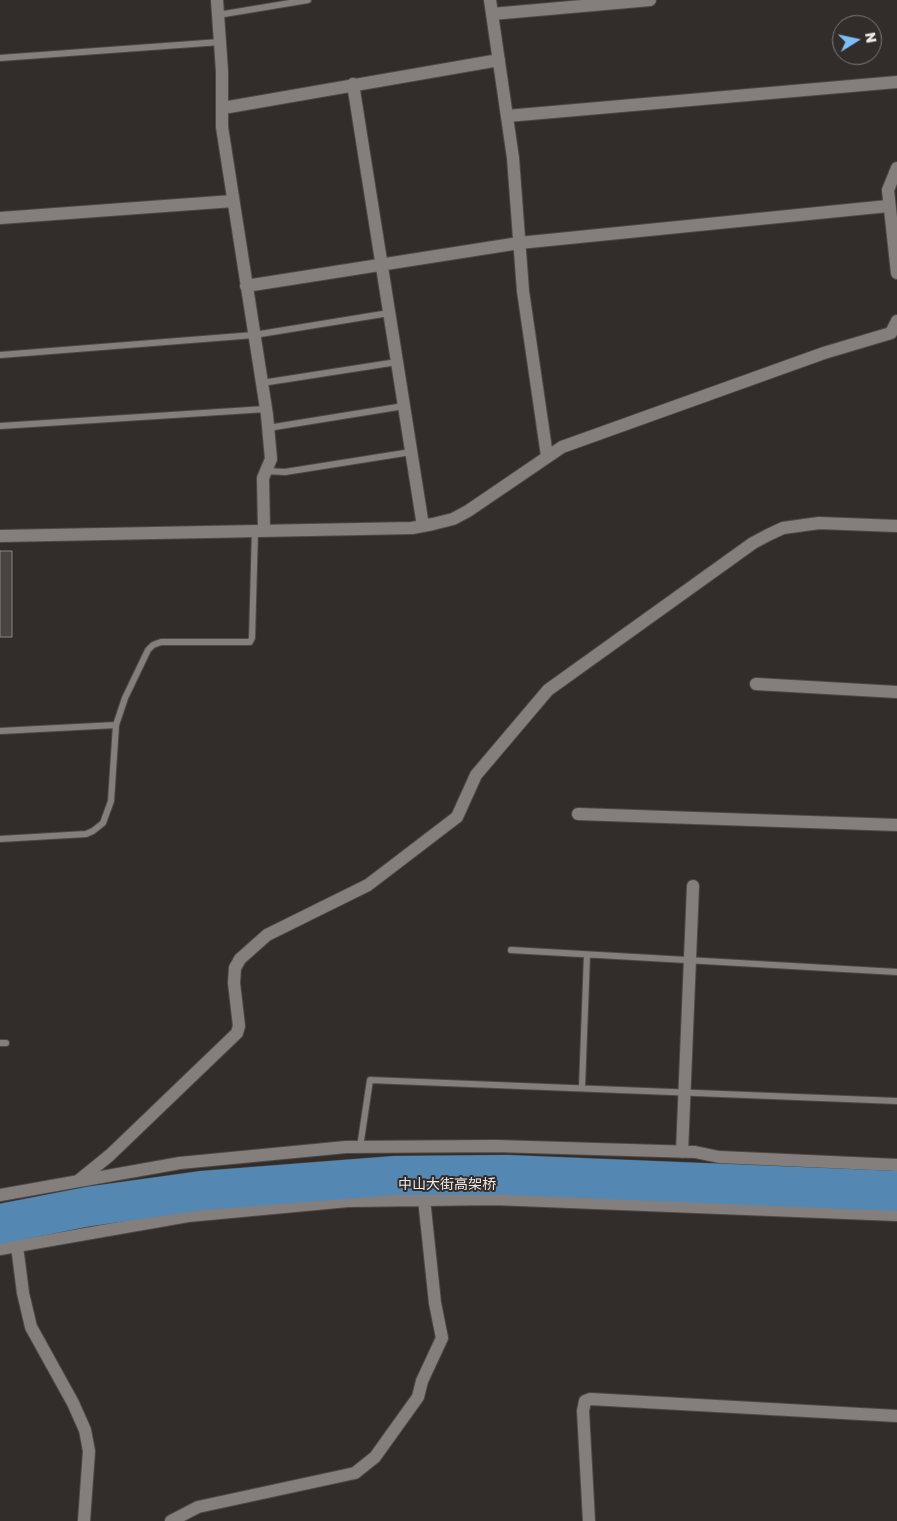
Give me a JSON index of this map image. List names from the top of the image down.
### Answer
{
  "streets": {
    "main road": ["中山大街高架桥"]
  },
  "north": "right"
}
